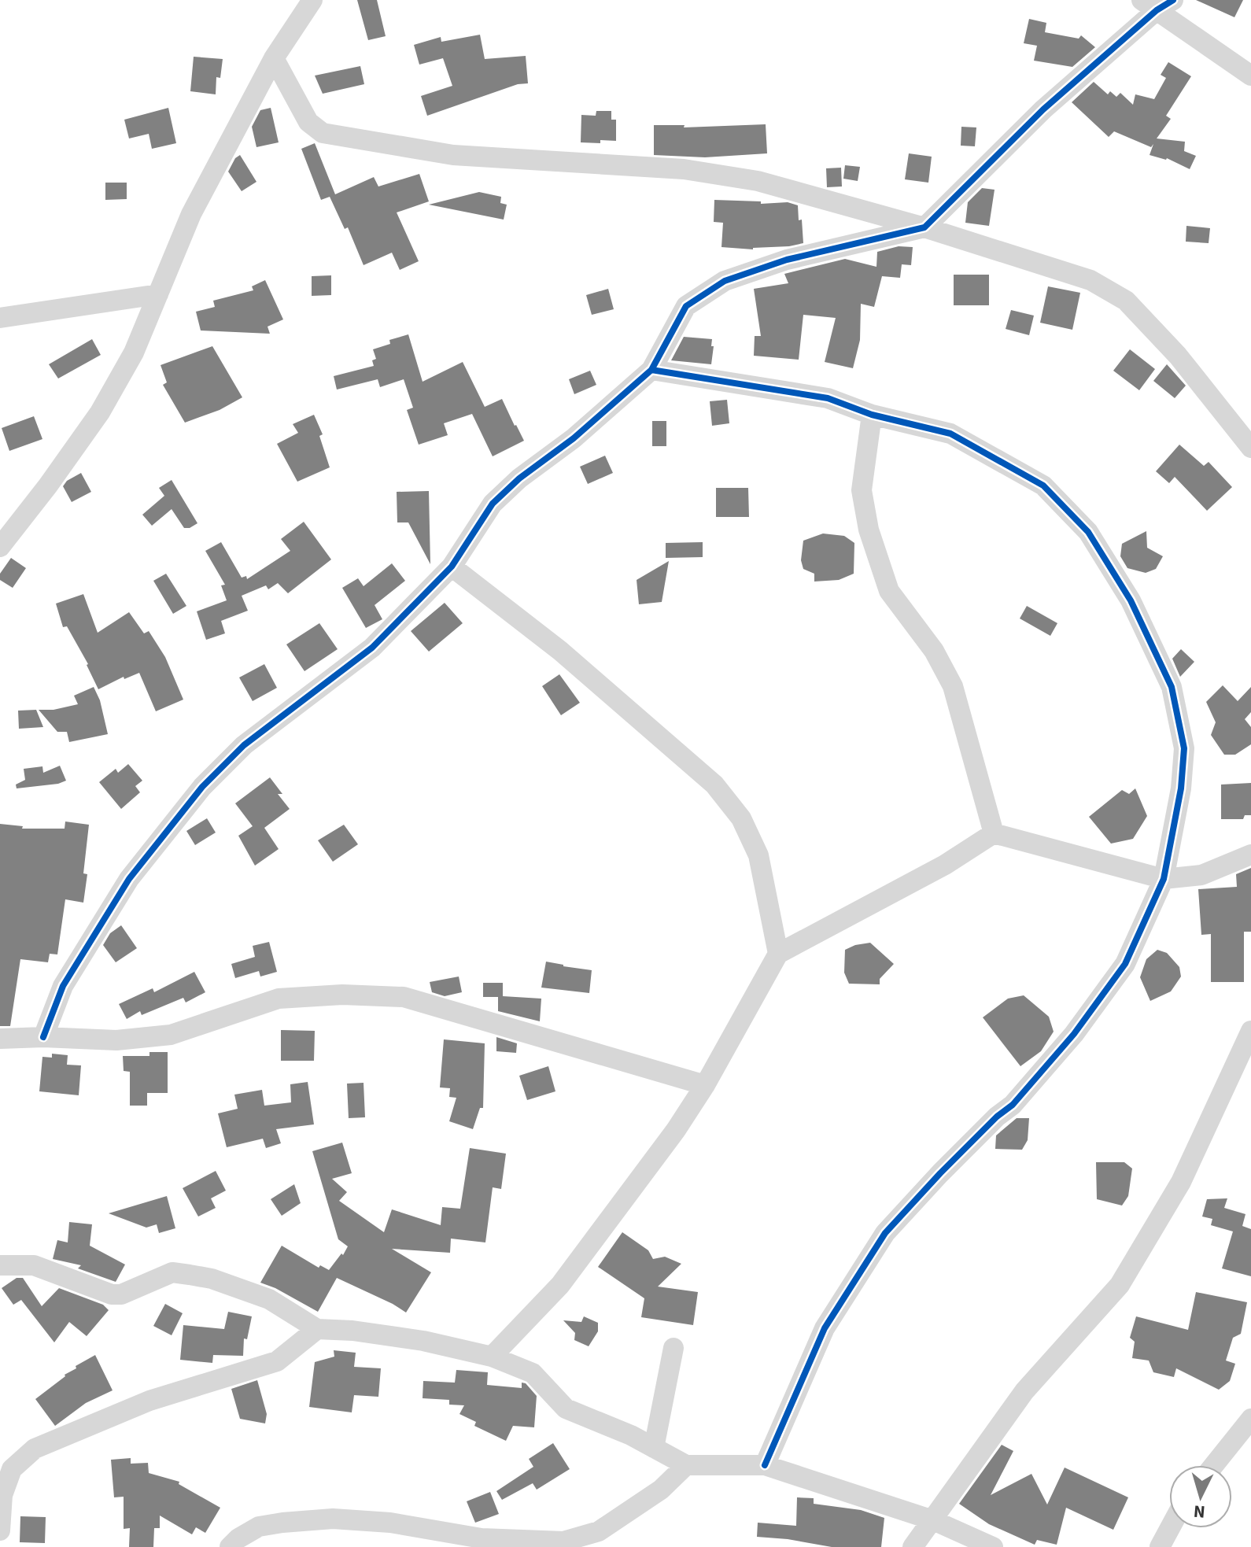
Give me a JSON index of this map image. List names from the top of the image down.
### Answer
{
  "north": "bottom"
}
